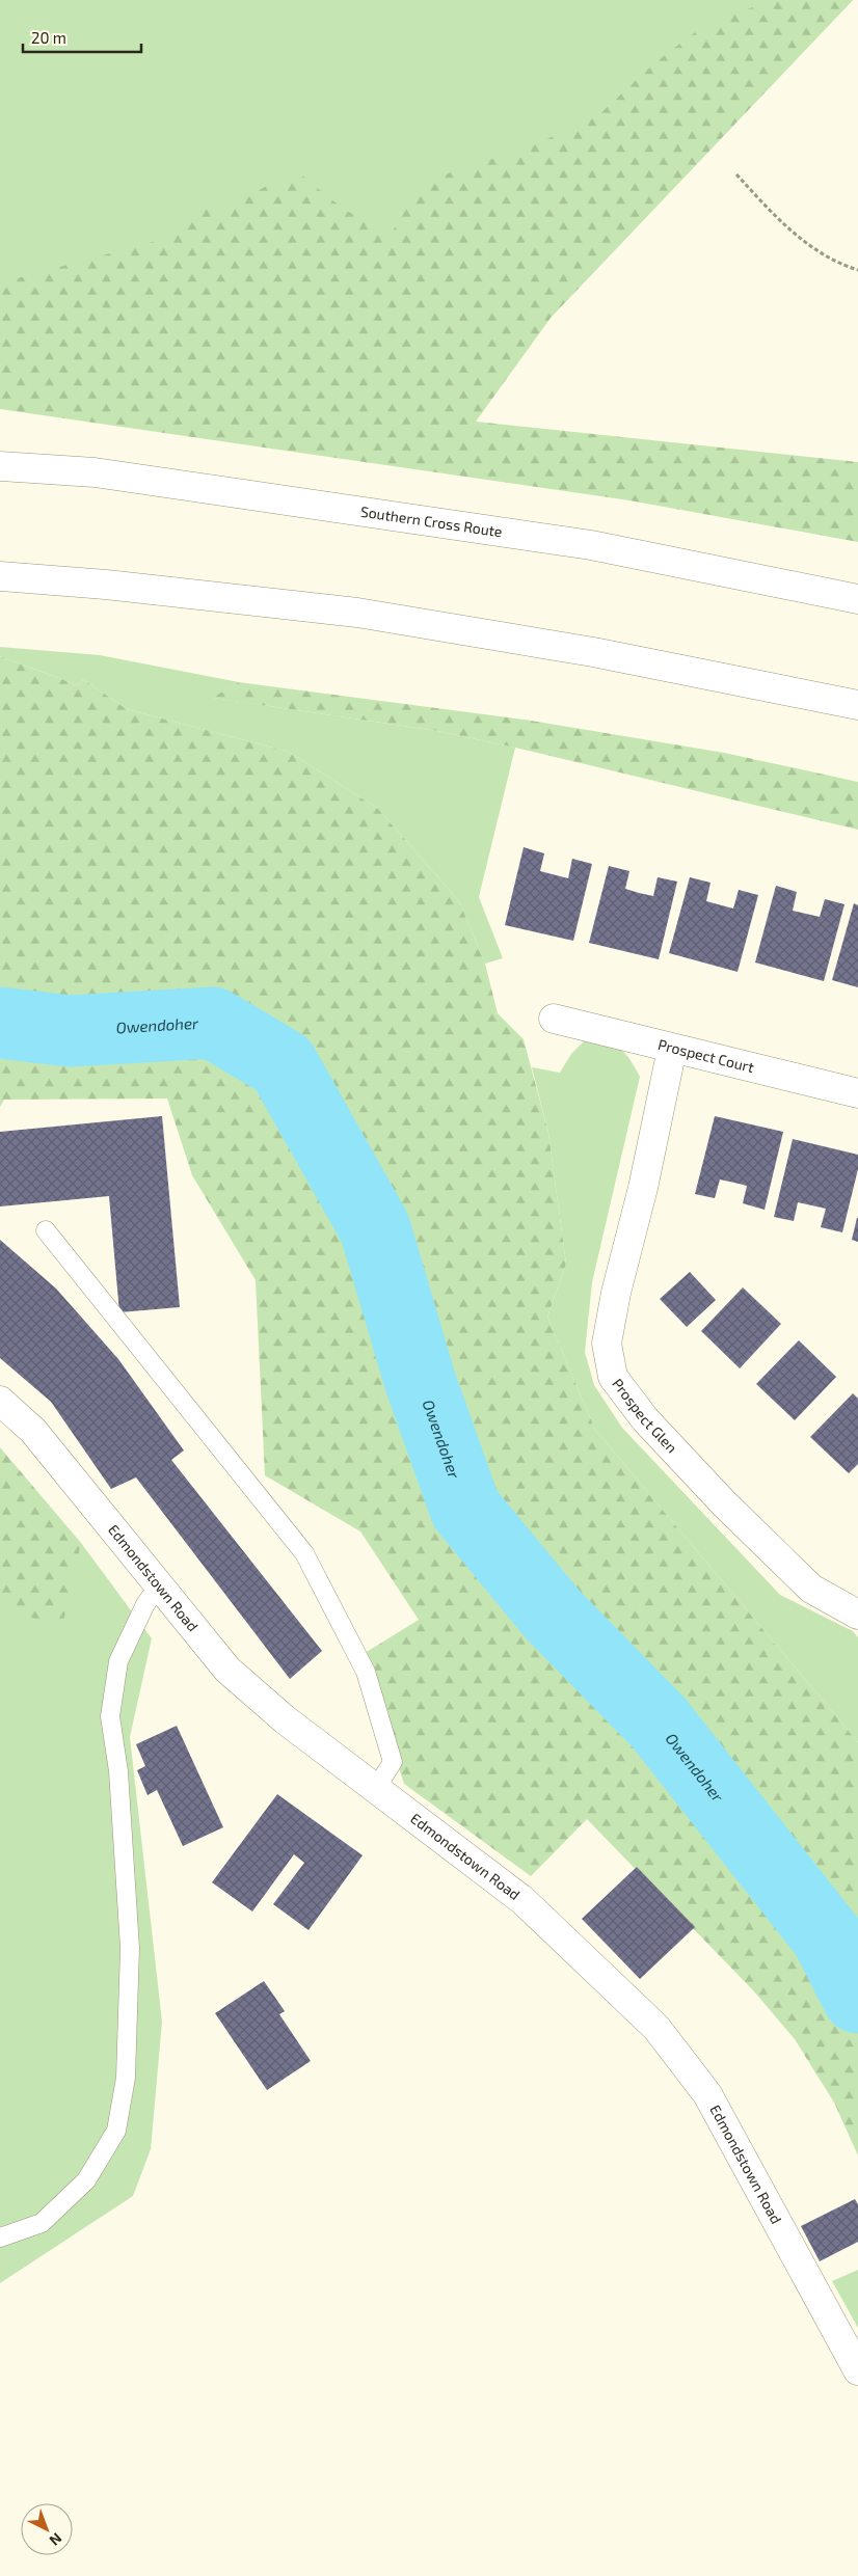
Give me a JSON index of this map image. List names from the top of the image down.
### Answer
{
  "streets": {
    "main road": [
      "Southern Cross Route",
      "Prospect Court",
      "Prospect Glen",
      "Edmondstown Road"
    ]
  },
  "crossings": [
    ["Prospect Court", "Prospect Glen"]
  ],
  "water": ["Owendoher"],
  "scale_bar": "20 m",
  "north": "bottom right"
}
